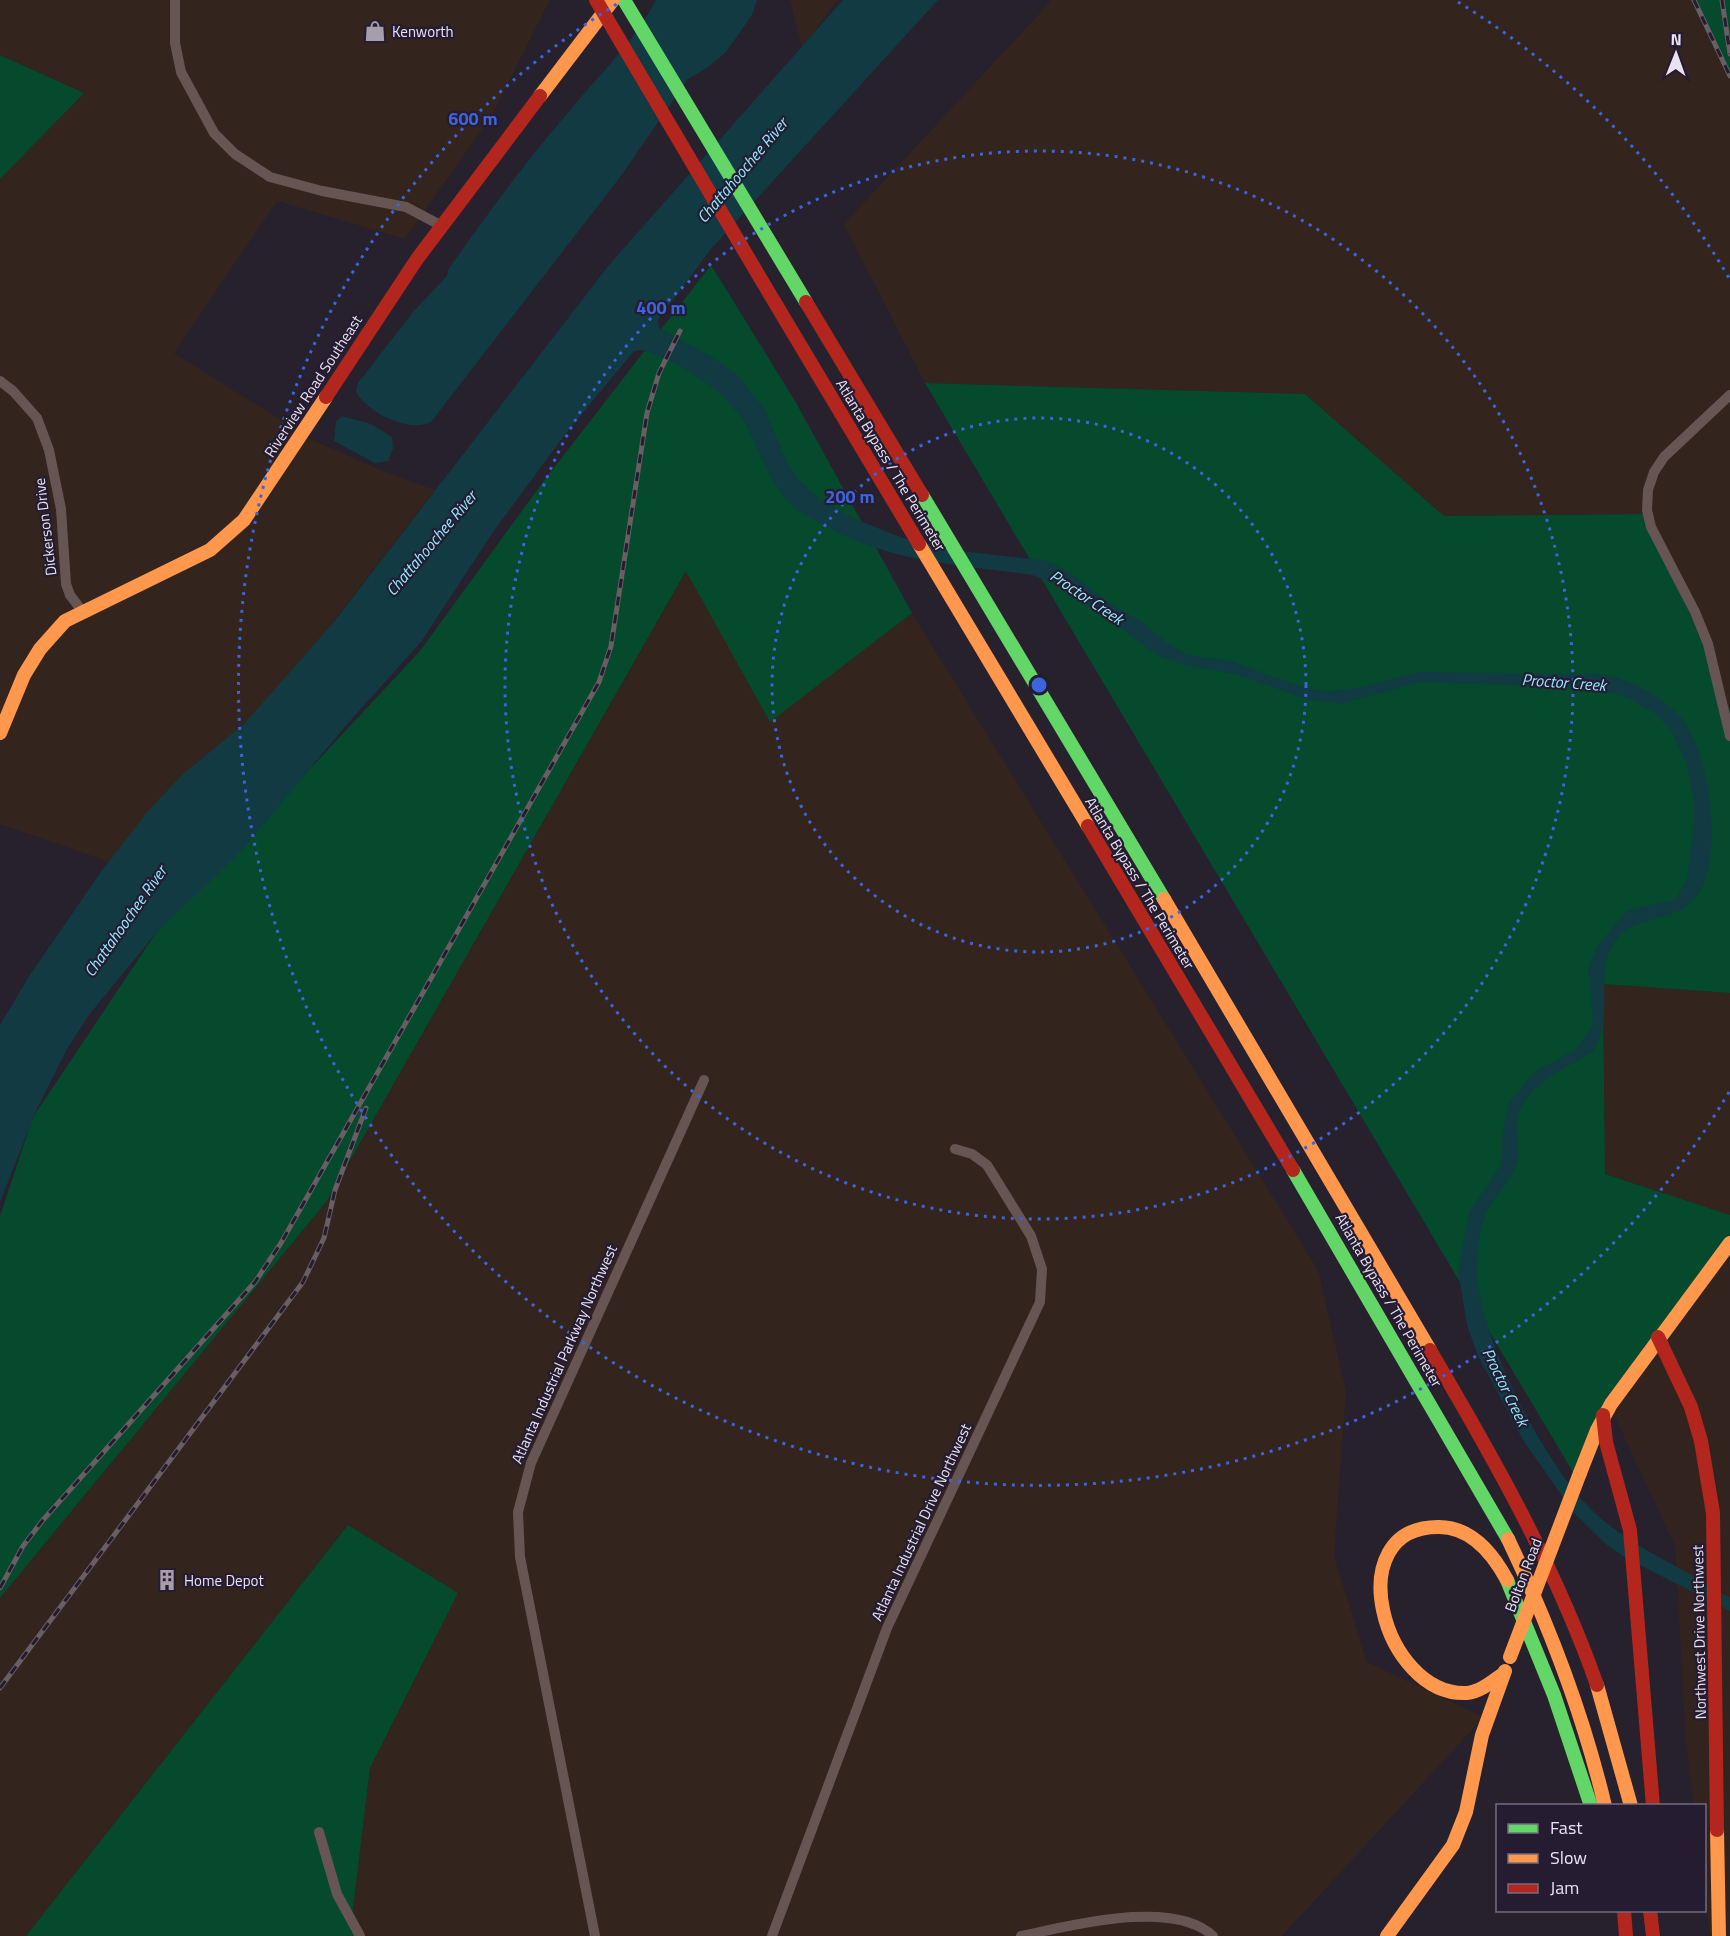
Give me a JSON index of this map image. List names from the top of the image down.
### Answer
{
  "streets": {
    "main road": [
      "Riverview Road Southeast",
      "Atlanta Bypass / The Perimeter",
      "Bolton Road",
      "Northwest Drive Northwest"
    ],
    "street": ["Dickerson Drive", "Atlanta Industrial Parkway Northwest", "Atlanta Industrial Drive Northwest"]
  },
  "crossings": [
    ["Riverview Road Southeast", "Dickerson Drive"],
    ["Bolton Road", "Northwest Drive Northwest"]
  ],
  "water": ["Chattahoochee River", "Proctor Creek"],
  "places": {
    "shop": ["Kenworth"],
    "building": ["Home Depot"]
  },
  "legend": ["Fast", "Slow", "Jam"],
  "north": "top",
  "rings": ["600 m", "400 m", "200 m"]
}
